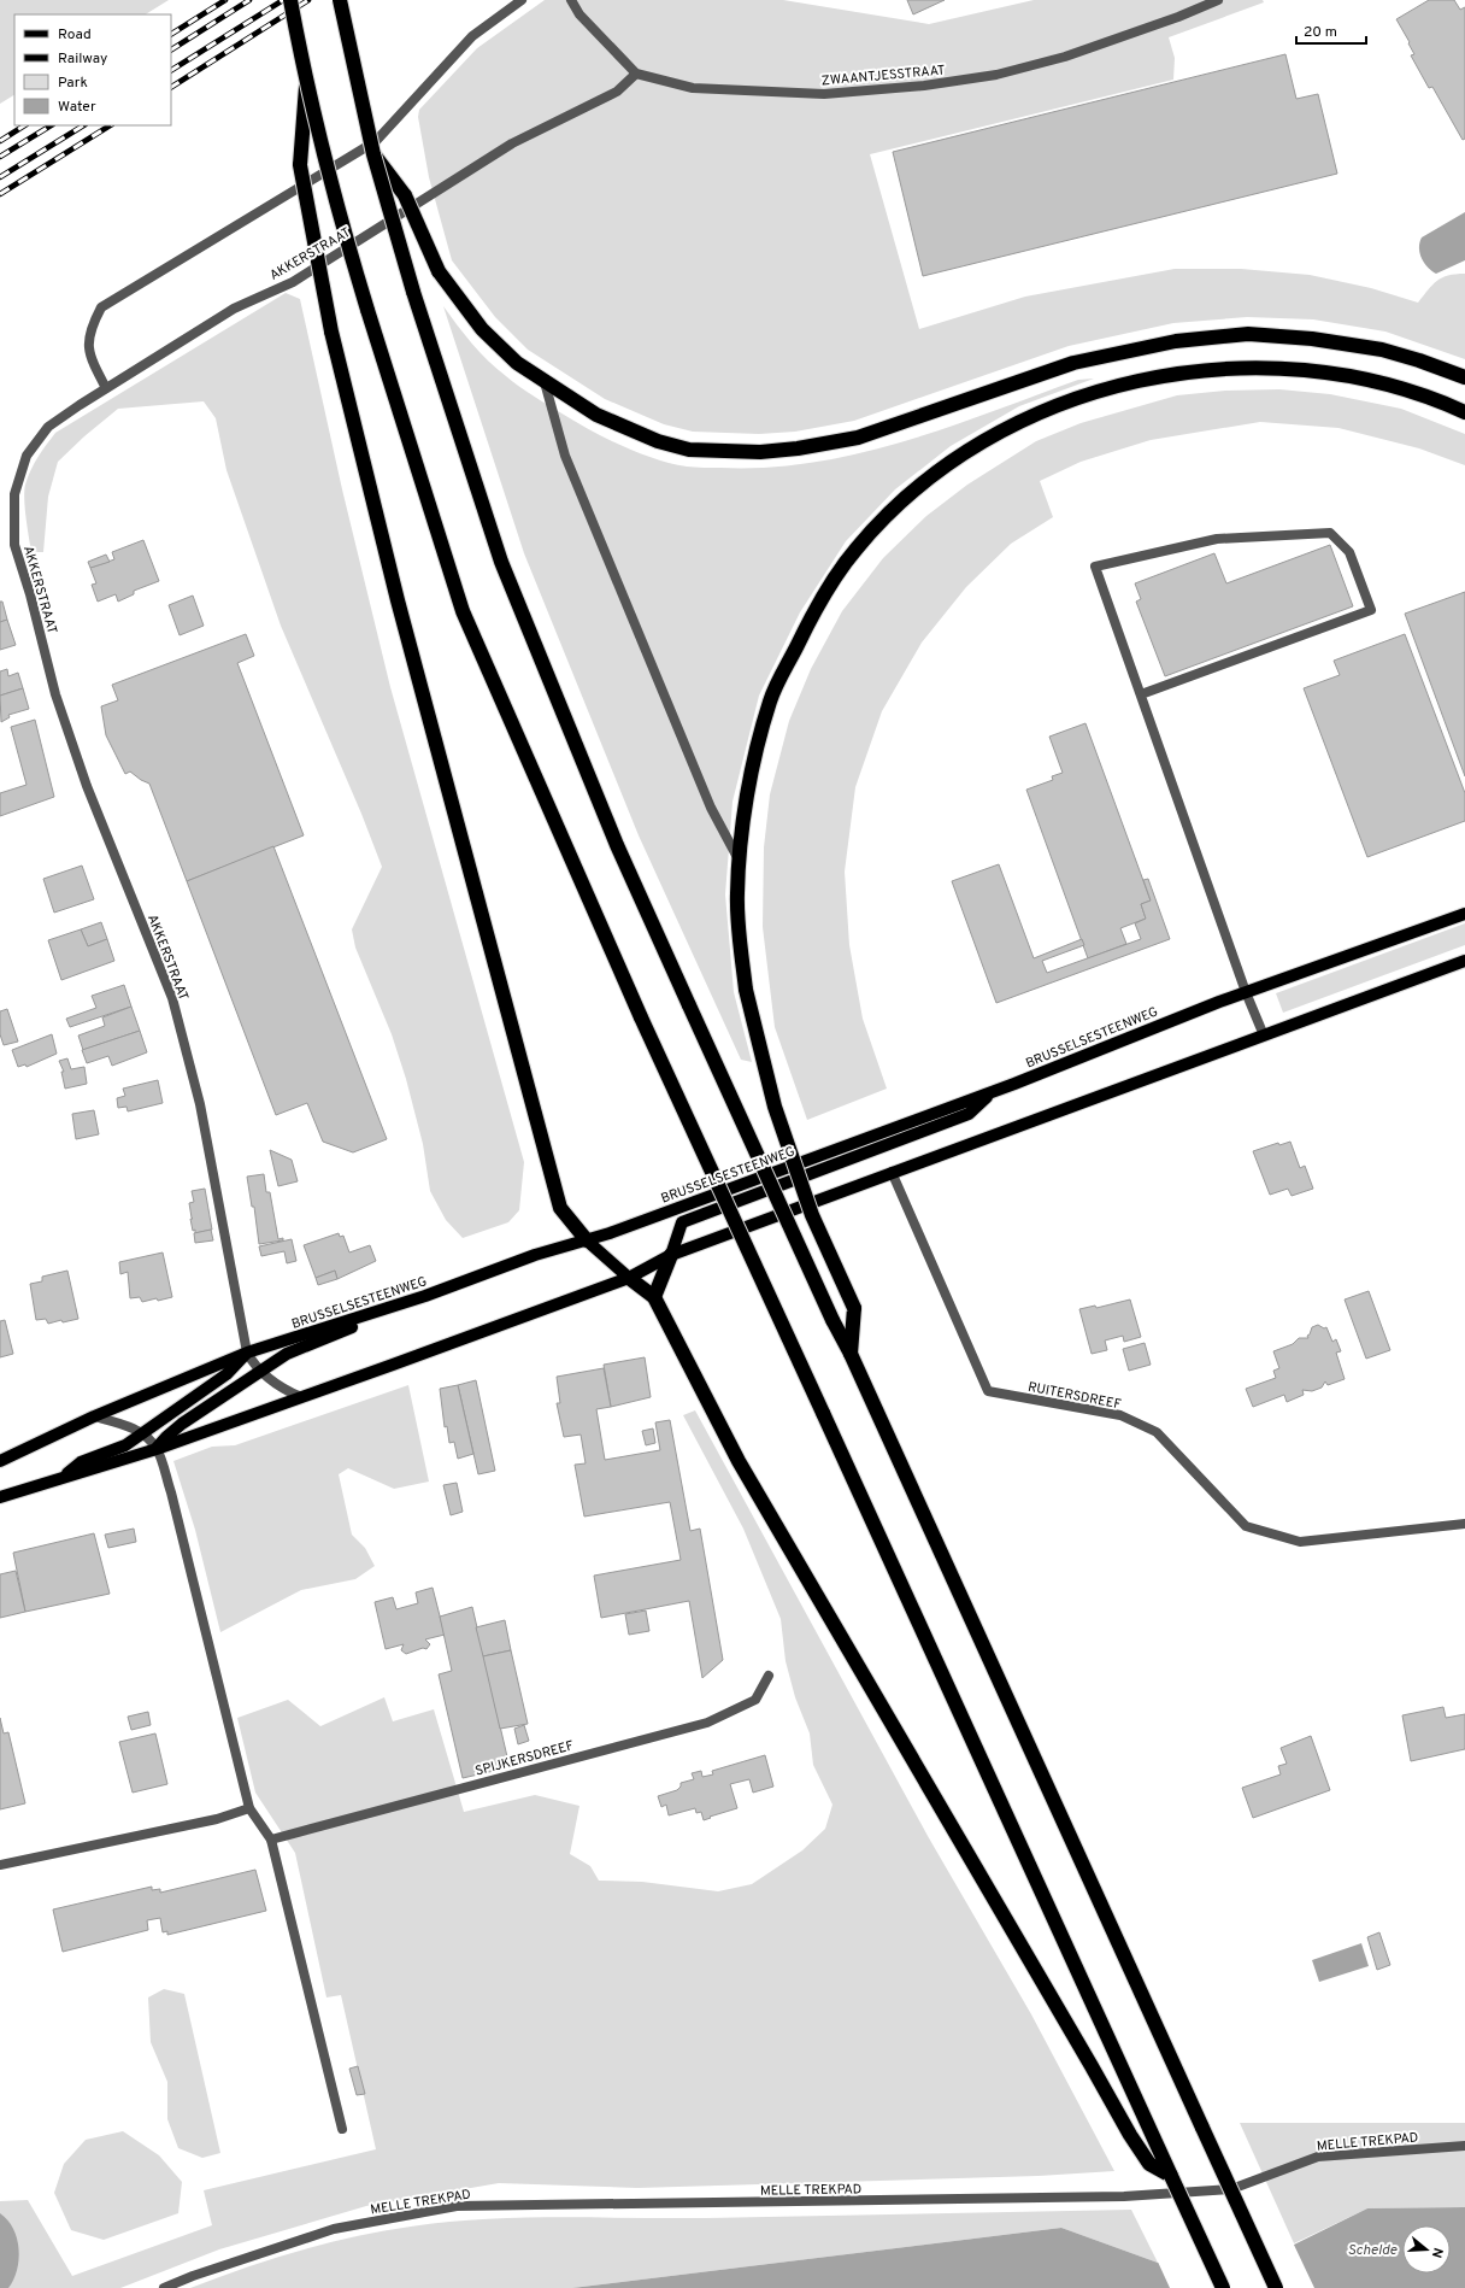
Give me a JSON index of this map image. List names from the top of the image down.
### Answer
{
  "streets": {
    "main road": ["BRUSSELSESTEENWEG"],
    "street": [
      "ZWAANTJESSTRAAT",
      "AKKERSTRAAT",
      "RUITERSDREEF",
      "SPIJKERSDREEF",
      "MELLE TREKPAD"
    ]
  },
  "crossings": [
    ["ZWAANTJESSTRAAT", "AKKERSTRAAT"],
    ["AKKERSTRAAT", "BRUSSELSESTEENWEG"]
  ],
  "water": ["Schelde"],
  "legend": [
    "Road",
    "Railway",
    "Park",
    "Water"
  ],
  "scale_bar": "20 m",
  "north": "right"
}
